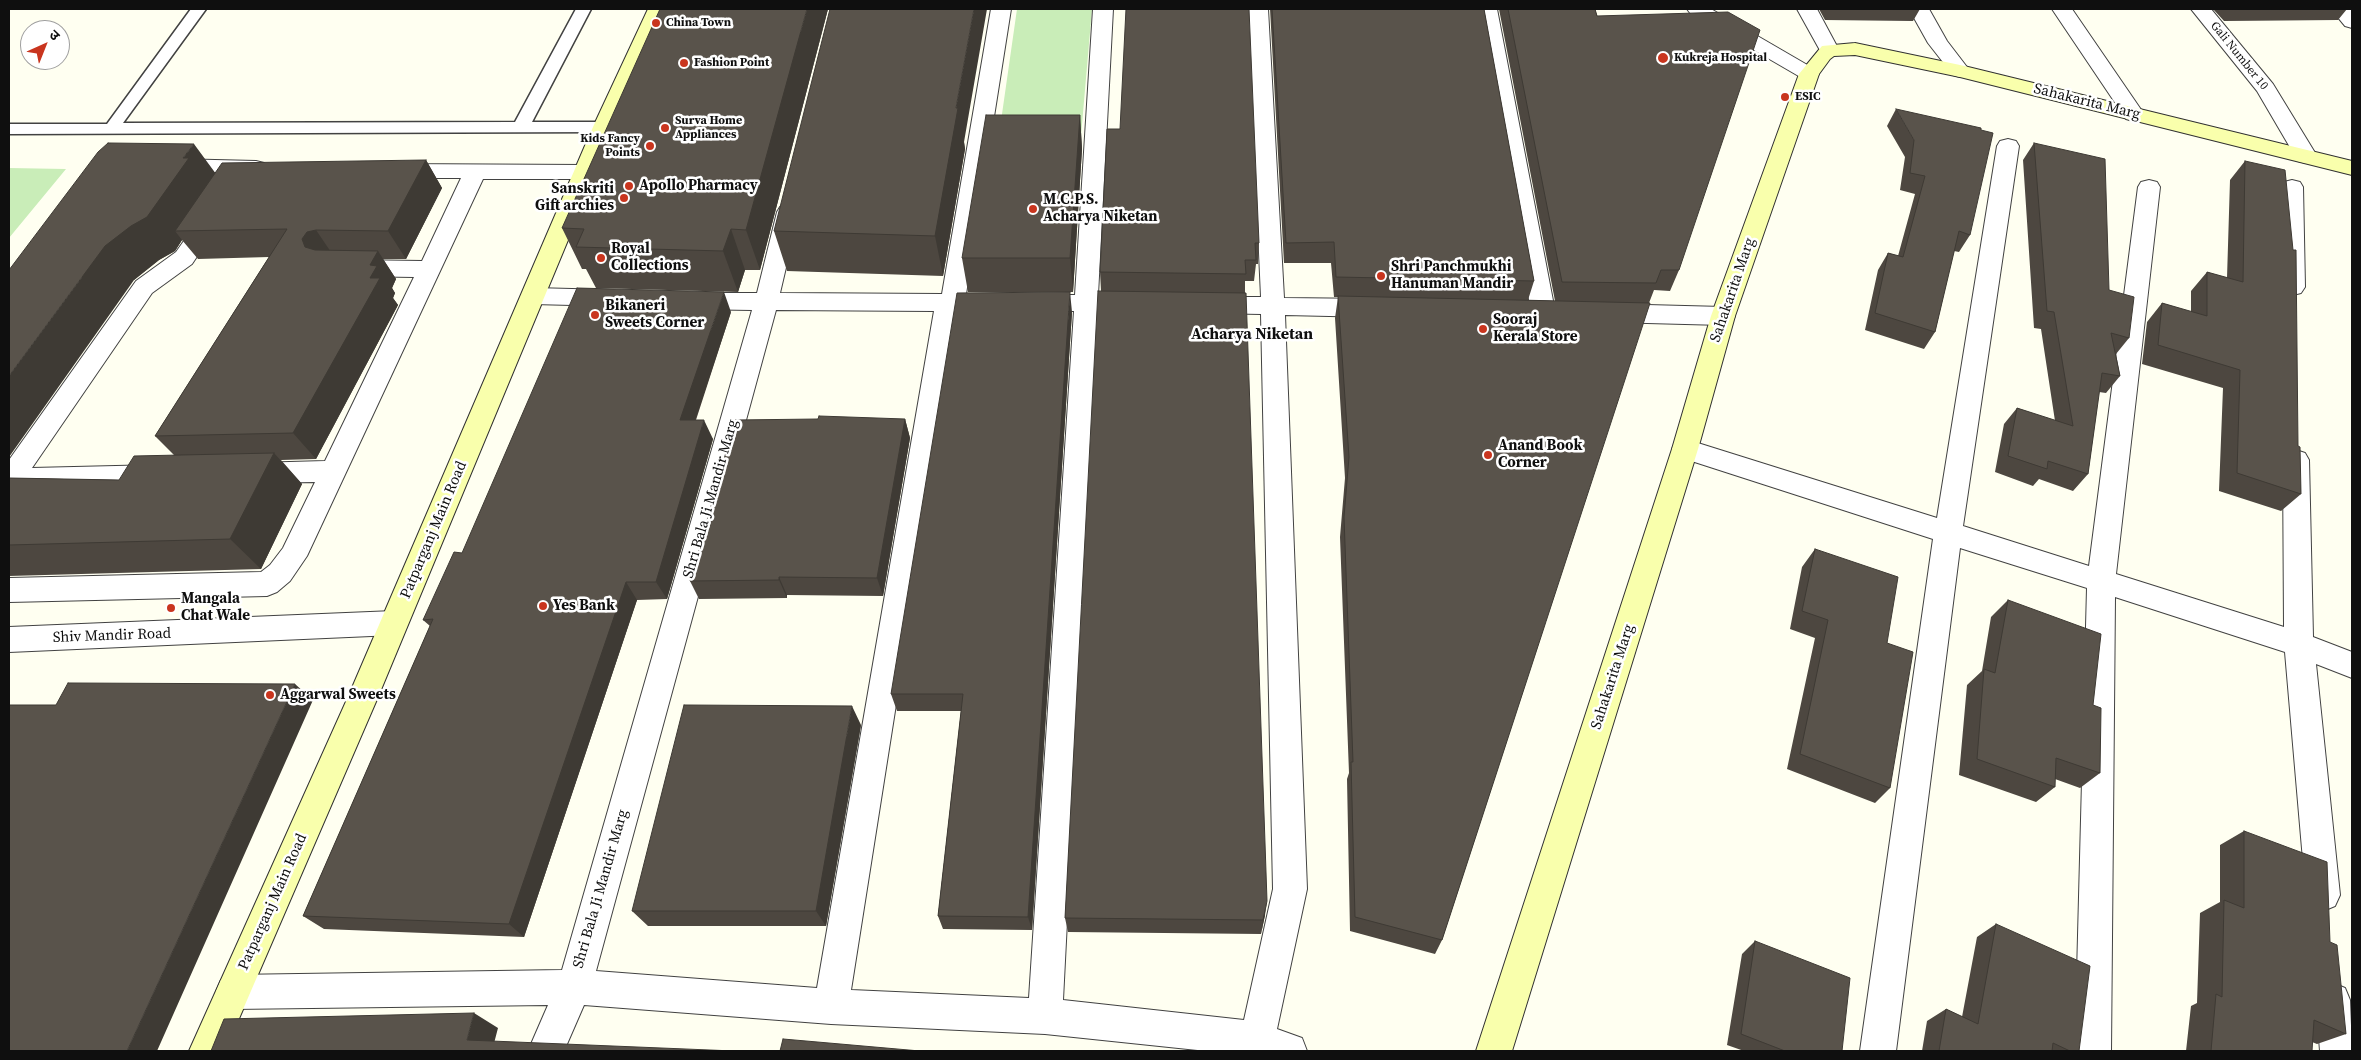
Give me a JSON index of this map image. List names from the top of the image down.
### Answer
{
  "streets": {
    "street": [
      "Gali Number 10",
      "Sahakarita Marg",
      "Shri Bala Ji Mandir Marg",
      "Patparganj Main Road",
      "Shiv Mandir Road"
    ]
  },
  "crossings": [
    ["Gali Number 10", "Sahakarita Marg"],
    ["Patparganj Main Road", "Shiv Mandir Road"]
  ],
  "districts": ["Acharya Niketan"],
  "places": [
    "China Town",
    "Kukreja Hospital",
    "Fashion Point",
    "ESIC",
    "Surva Home Appliances",
    "Kids Fancy Points",
    "Apollo Pharmacy",
    "Sanskriti Gift archies",
    "M.C.P.S. Acharya Niketan",
    "Royal Collections",
    "Shri Panchmukhi Hanuman Mandir",
    "Bikaneri Sweets Corner",
    "Sooraj Kerala Store",
    "Anand Book Corner",
    "Yes Bank",
    "Mangala Chat Wale",
    "Aggarwal Sweets"
  ],
  "north": "top right"
}
